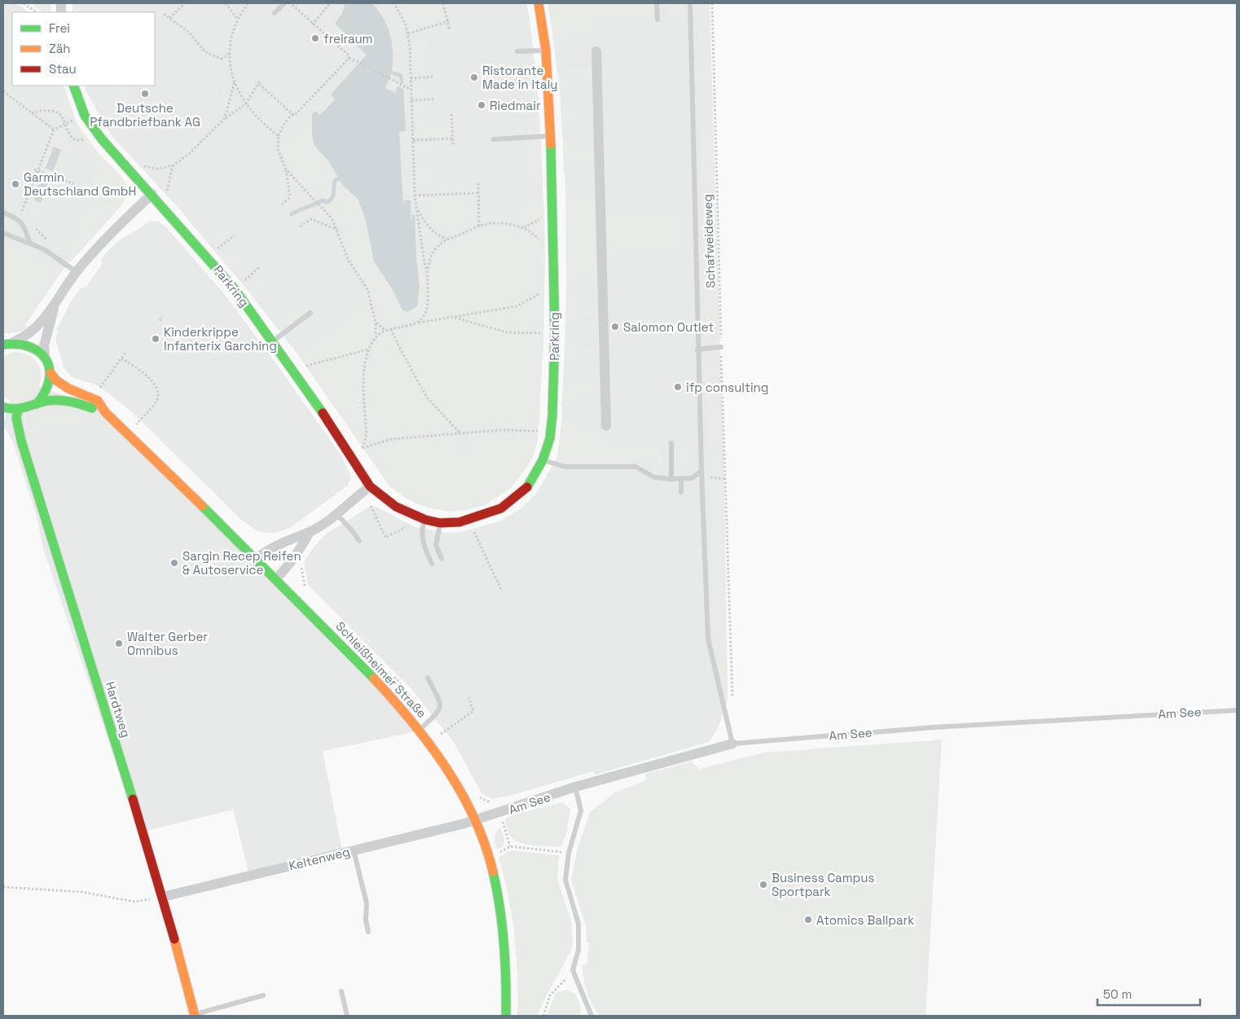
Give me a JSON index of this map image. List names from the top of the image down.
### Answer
{
  "streets": {
    "street": [
      "Parkring",
      "Schleißheimer Straße",
      "Hardtweg",
      "Am See",
      "Keltenweg"
    ],
    "path": ["Schafweideweg"]
  },
  "crossings": [
    ["Schleißheimer Straße", "Hardtweg"],
    ["Schleißheimer Straße", "Am See"],
    ["Schleißheimer Straße", "Keltenweg"],
    ["Hardtweg", "Keltenweg"],
    ["Am See", "Keltenweg"]
  ],
  "places": [
    "freiraum",
    "Ristorante Made in Italy",
    "Deutsche Pfandbriefbank AG",
    "Riedmair",
    "Garmin Deutschland GmbH",
    "Salomon Outlet",
    "Kinderkrippe Infanterix Garching",
    "ifp consulting",
    "Sargin Recep Reifen & Autoservice",
    "Walter Gerber Omnibus",
    "Business Campus Sportpark",
    "Atomics Ballpark"
  ],
  "legend": ["Frei", "Zäh", "Stau"],
  "scale_bar": "50 m"
}
